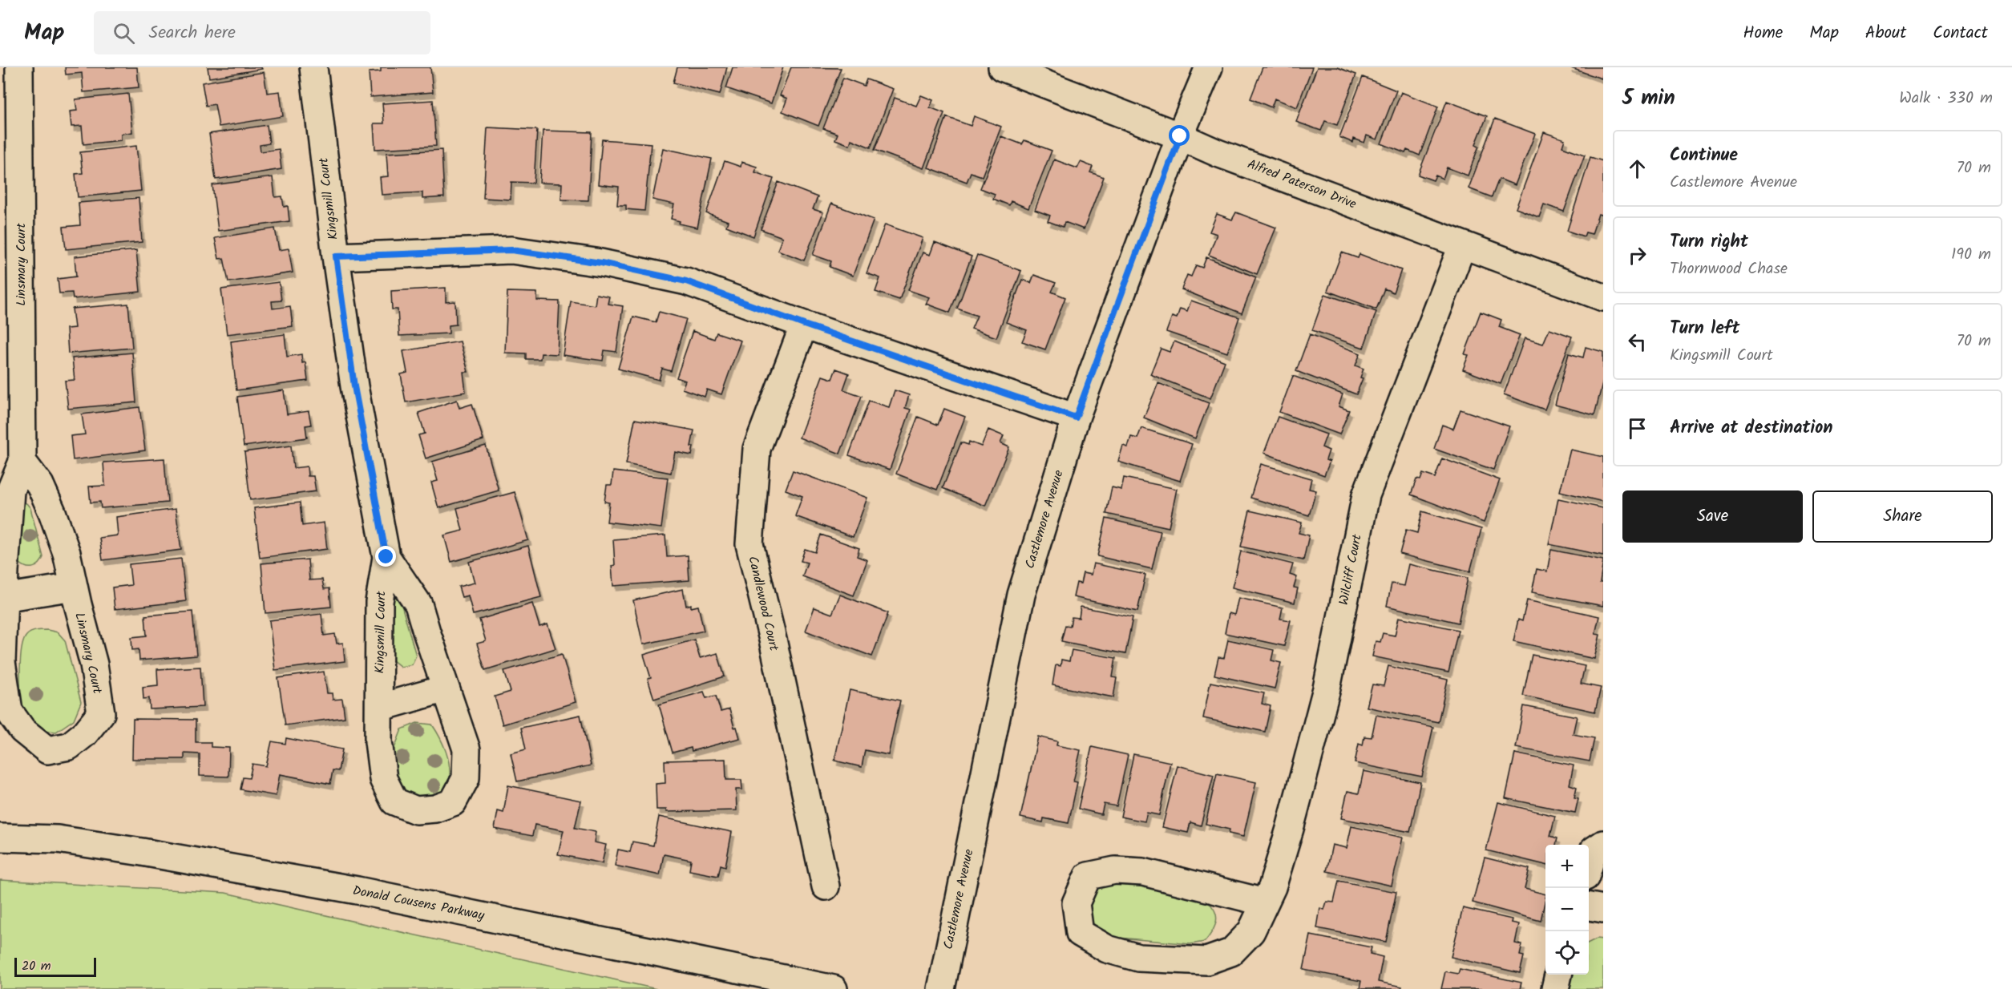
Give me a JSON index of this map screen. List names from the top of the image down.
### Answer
{
  "streets": {
    "street": [
      "Alfred Paterson Drive",
      "Kingsmill Court",
      "Linsmary Court",
      "Castlemore Avenue",
      "Wilcliff Court",
      "Candlewood Court",
      "Donald Cousens Parkway"
    ]
  },
  "crossings": [
    ["Alfred Paterson Drive", "Castlemore Avenue"],
    ["Alfred Paterson Drive", "Wilcliff Court"]
  ],
  "scale_bar": "20 m",
  "page": {
    "header": "Map",
    "search": "Search here",
    "nav": [
      "Home",
      "Map",
      "About",
      "Contact"
    ],
    "heading": ["5 min", "Walk · 330 m"],
    "list": [
      ["Continue", "Castlemore Avenue", "70 m"],
      ["Turn right", "Thornwood Chase", "190 m"],
      ["Turn left", "Kingsmill Court", "70 m"],
      "Arrive at destination"
    ],
    "buttons": ["Save", "Share"],
    "map_buttons": ["+", "−"],
    "scale": "20 m"
  }
}
